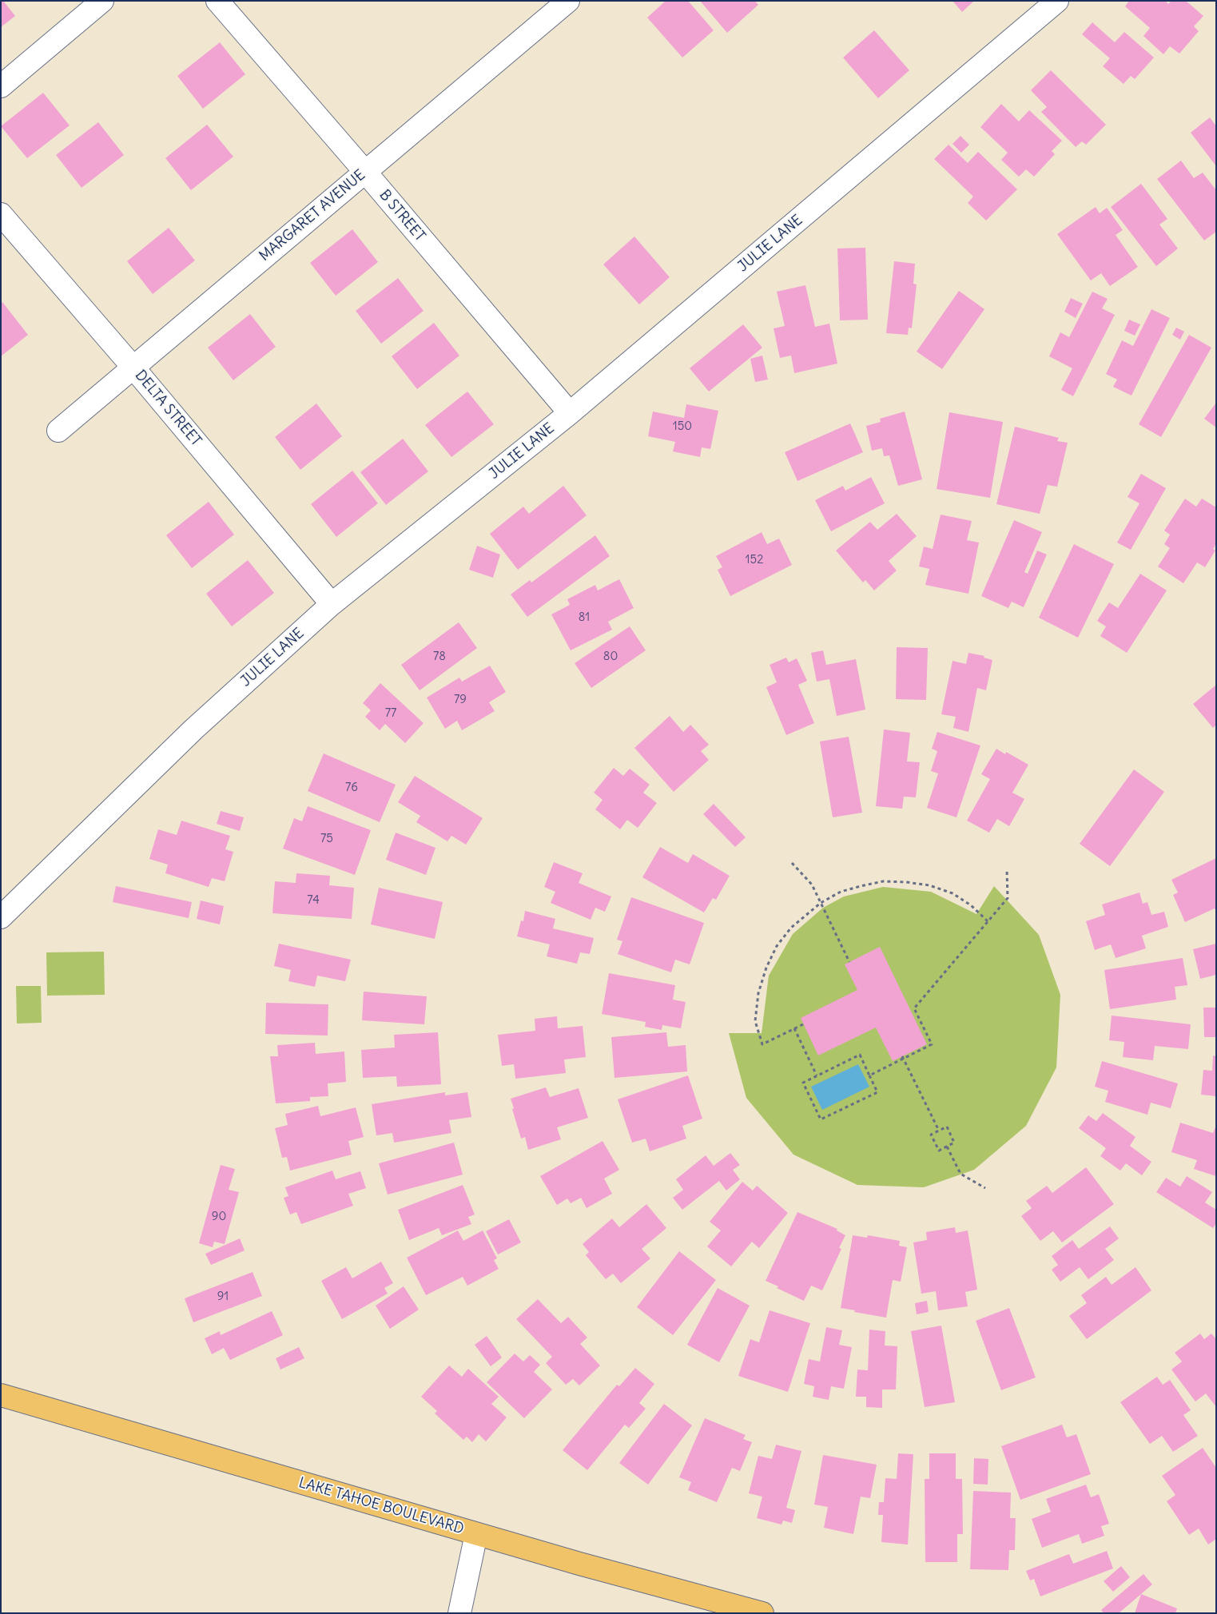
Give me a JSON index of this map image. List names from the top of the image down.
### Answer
{
  "streets": {
    "main road": ["LAKE TAHOE BOULEVARD"],
    "street": [
      "MARGARET AVENUE",
      "B STREET",
      "JULIE LANE",
      "DELTA STREET"
    ]
  },
  "crossings": [
    ["MARGARET AVENUE", "B STREET"],
    ["MARGARET AVENUE", "DELTA STREET"],
    ["B STREET", "JULIE LANE"],
    ["JULIE LANE", "DELTA STREET"]
  ],
  "house_numbers": [
    "150",
    "152",
    "81",
    "78",
    "80",
    "79",
    "77",
    "76",
    "75",
    "74",
    "90",
    "91"
  ]
}
